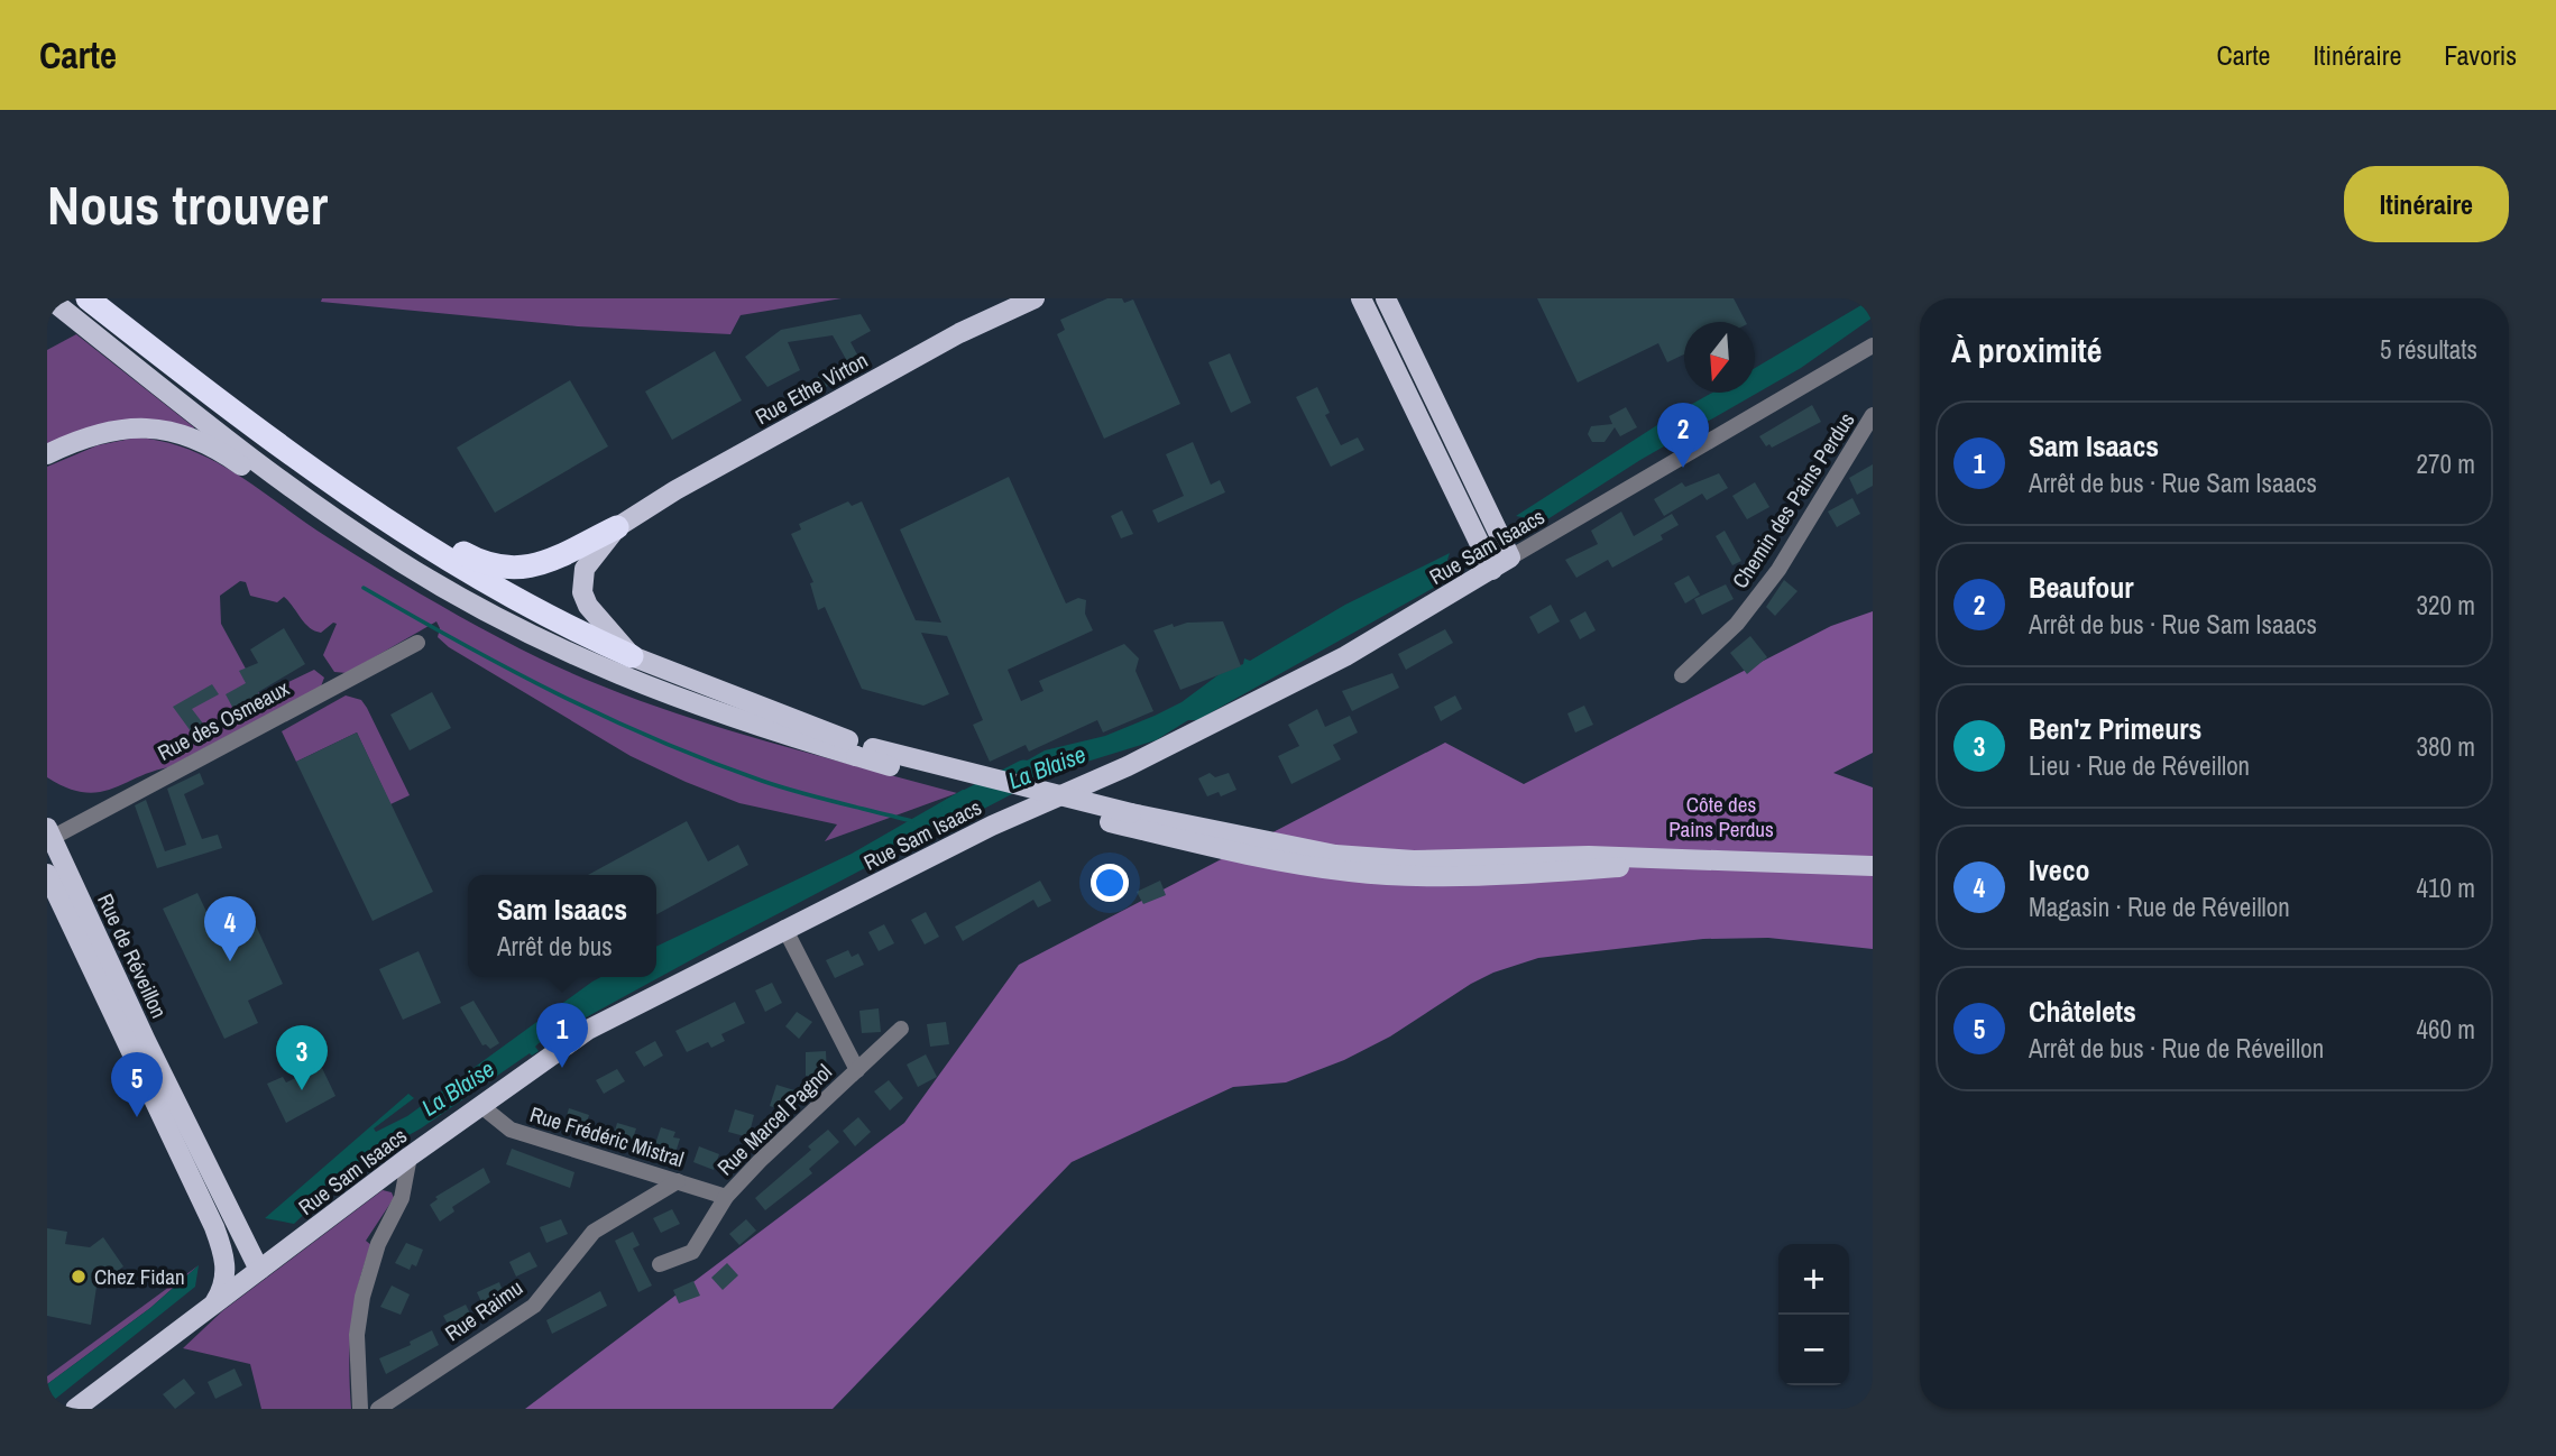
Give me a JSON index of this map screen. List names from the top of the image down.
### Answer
{
  "streets": {
    "main road": ["Rue Ethe Virton", "Rue Sam Isaacs", "Rue de Réveillon"],
    "street": [
      "Chemin des Pains Perdus",
      "Rue des Osmeaux",
      "Rue Marcel Pagnol",
      "Rue Frédéric Mistral",
      "Rue Raimu"
    ]
  },
  "crossings": [
    ["Rue Sam Isaacs", "Rue de Réveillon"],
    ["Rue Sam Isaacs", "Rue Marcel Pagnol"],
    ["Rue Sam Isaacs", "Rue Frédéric Mistral"],
    ["Rue des Osmeaux", "Rue de Réveillon"],
    ["Rue Marcel Pagnol", "Rue Frédéric Mistral"],
    ["Rue Frédéric Mistral", "Rue Raimu"]
  ],
  "water": ["La Blaise"],
  "parks": ["Côte des Pains Perdus"],
  "places": ["Chez Fidan"],
  "north": "bottom",
  "page": {
    "header": "Carte",
    "nav": ["Carte", "Itinéraire", "Favoris"],
    "buttons": "Itinéraire",
    "title": "Nous trouver",
    "heading": ["À proximité", "5 résultats"],
    "list": [
      {
        "mark": "1",
        "name": "Sam Isaacs",
        "note": "Arrêt de bus · Rue Sam Isaacs",
        "value": "270 m"
      },
      {
        "mark": "2",
        "name": "Beaufour",
        "note": "Arrêt de bus · Rue Sam Isaacs",
        "value": "320 m"
      },
      {
        "mark": "3",
        "name": "Ben'z Primeurs",
        "note": "Lieu · Rue de Réveillon",
        "value": "380 m"
      },
      {
        "mark": "4",
        "name": "Iveco",
        "note": "Magasin · Rue de Réveillon",
        "value": "410 m"
      },
      {
        "mark": "5",
        "name": "Châtelets",
        "note": "Arrêt de bus · Rue de Réveillon",
        "value": "460 m"
      }
    ],
    "pins": [
      "2",
      "4",
      "1",
      "3",
      "5"
    ],
    "popup": ["Sam Isaacs", "Arrêt de bus"],
    "map_buttons": ["+", "−"]
  }
}
